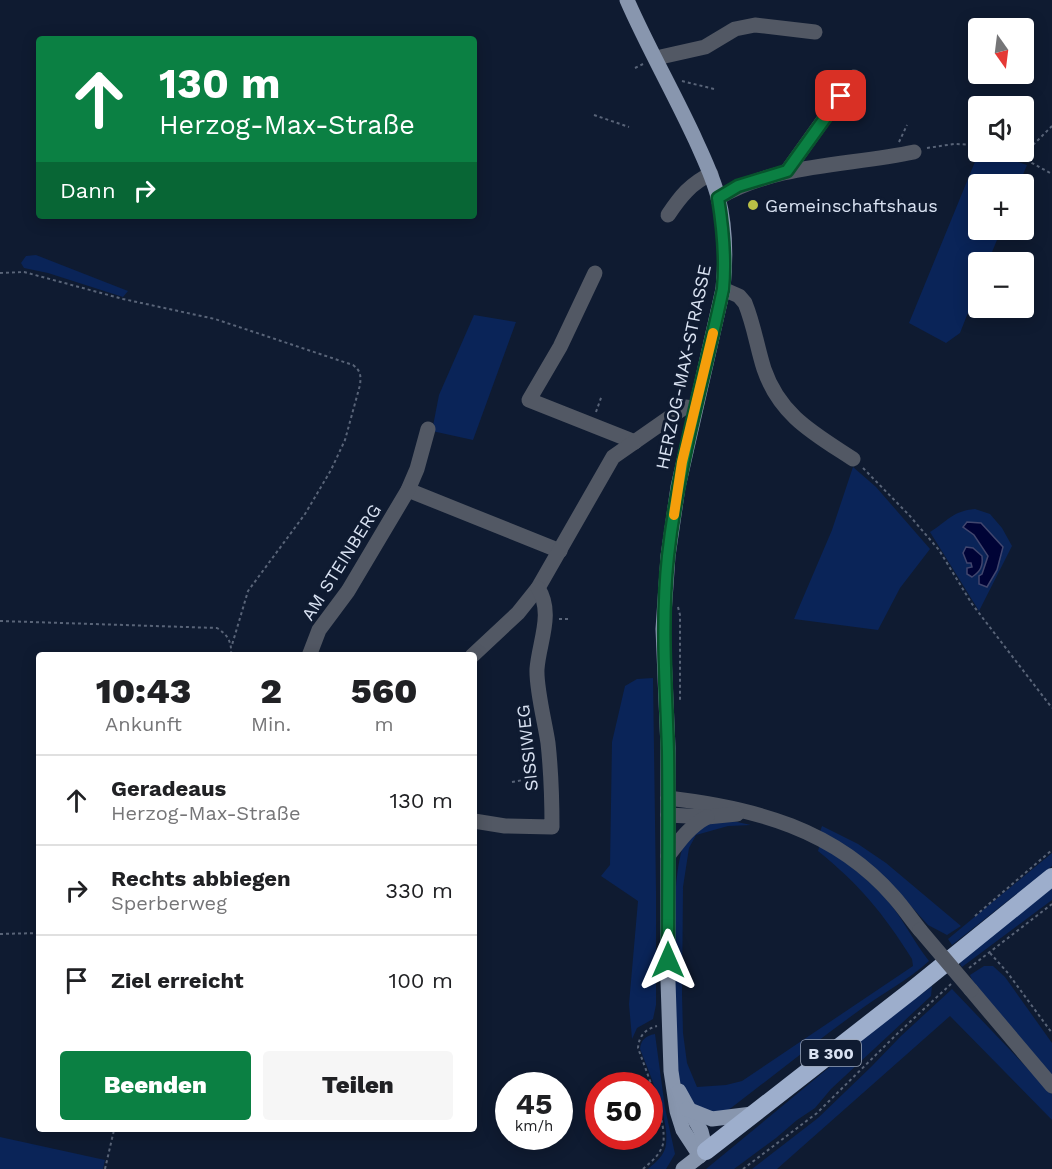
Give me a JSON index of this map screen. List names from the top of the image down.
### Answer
{
  "streets": {
    "highway": ["B 300"],
    "main road": ["HERZOG-MAX-STRASSE"],
    "street": ["AM STEINBERG", "SISSIWEG"]
  },
  "crossings": [
    ["HERZOG-MAX-STRASSE", "B 300"]
  ],
  "places": ["Gemeinschaftshaus"],
  "north": "bottom",
  "page": {
    "map_buttons": ["+", "−"],
    "turn": ["130 m", "Herzog-Max-Straße"],
    "then": "Dann",
    "eta": [
      "10:43",
      "Ankunft",
      "2",
      "Min.",
      "560",
      "m"
    ],
    "list": [
      {
        "name": "Geradeaus",
        "note": "Herzog-Max-Straße",
        "value": "130 m"
      },
      {
        "name": "Rechts abbiegen",
        "note": "Sperberweg",
        "value": "330 m"
      },
      {
        "name": "Ziel erreicht",
        "value": "100 m"
      }
    ],
    "buttons": ["Beenden", "Teilen"],
    "speed": "45 km/h",
    "limit": "50"
  }
}
